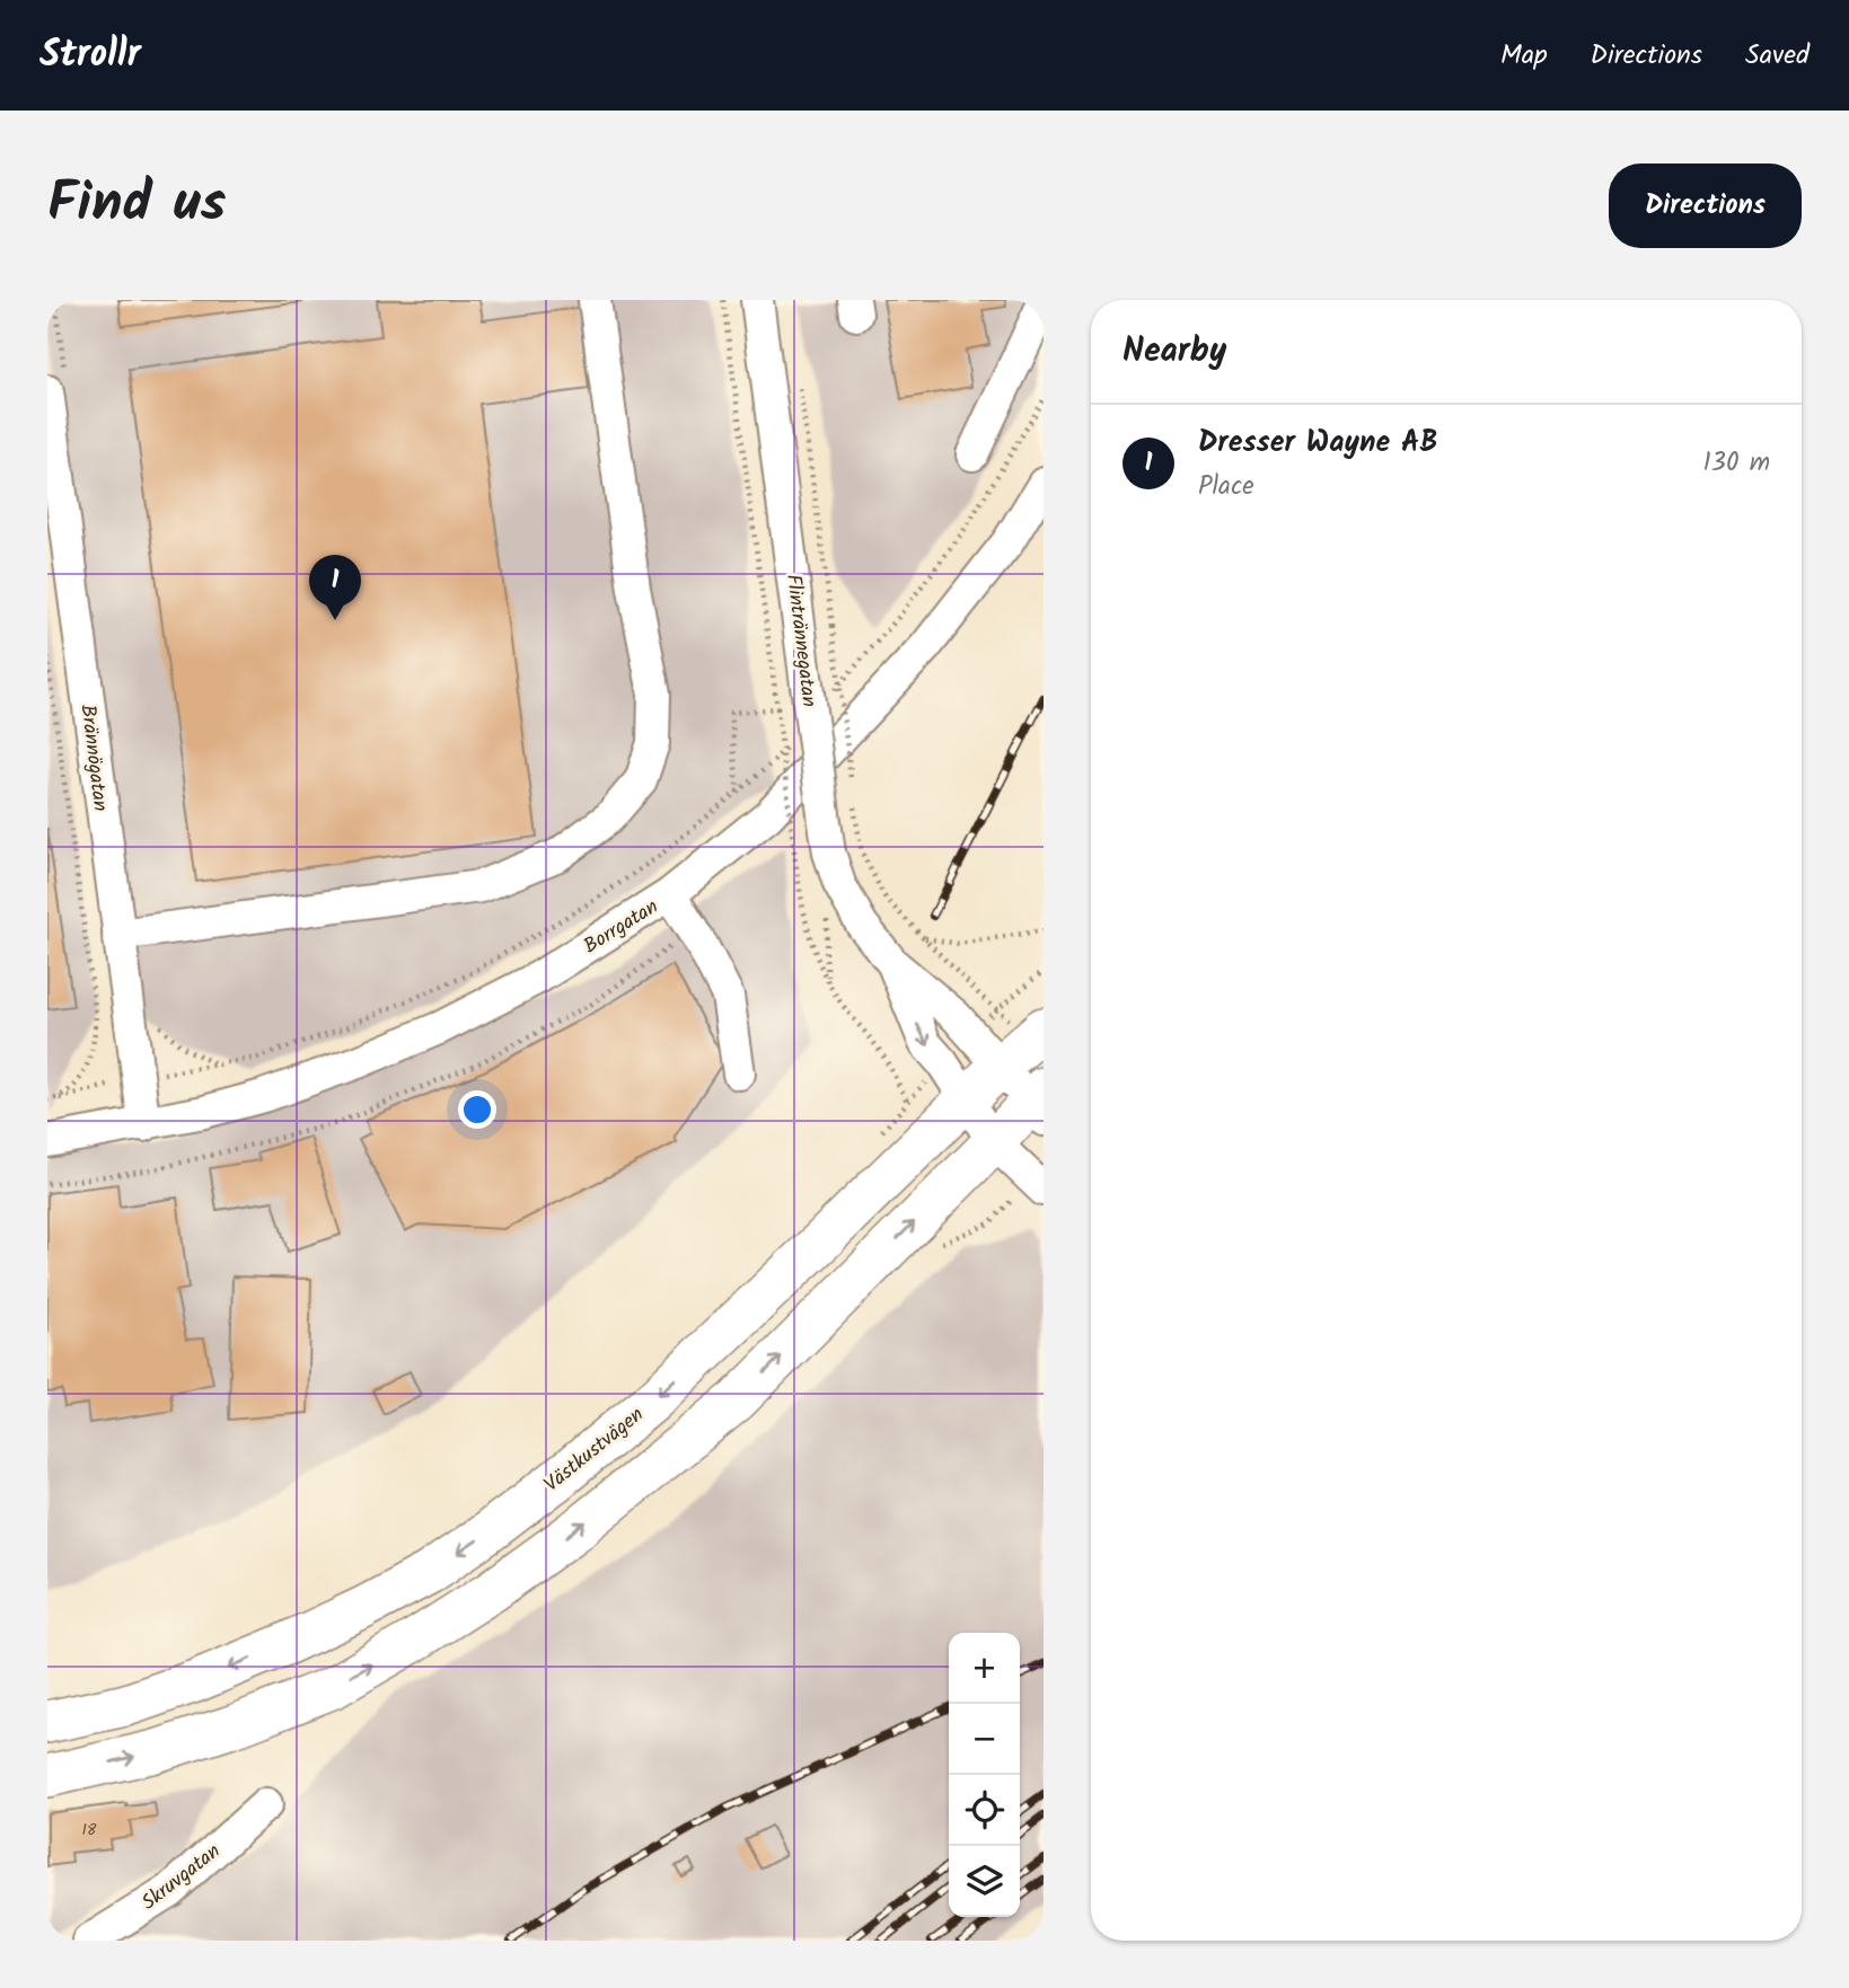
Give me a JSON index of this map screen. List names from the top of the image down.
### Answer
{
  "streets": {
    "main road": ["Västkustvägen"],
    "street": [
      "Flintrännegatan",
      "Brännögatan",
      "Borrgatan",
      "Skruvgatan"
    ]
  },
  "crossings": [
    ["Flintrännegatan", "Västkustvägen"],
    ["Brännögatan", "Borrgatan"]
  ],
  "house_numbers": ["18"],
  "page": {
    "header": "Strollr",
    "nav": ["Map", "Directions", "Saved"],
    "title": "Find us",
    "buttons": "Directions",
    "heading": "Nearby",
    "list": [
      {
        "mark": "1",
        "name": "Dresser Wayne AB",
        "note": "Place",
        "value": "130 m"
      }
    ],
    "pins": "1",
    "map_buttons": ["+", "−"]
  }
}
